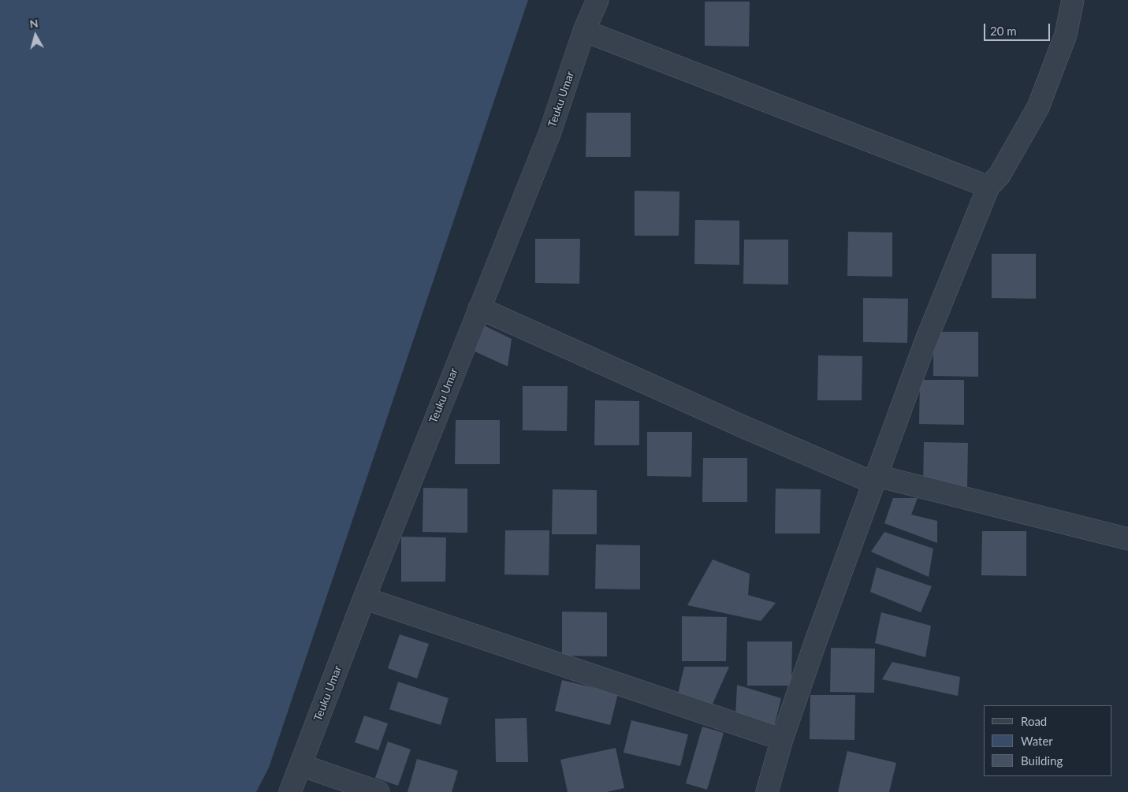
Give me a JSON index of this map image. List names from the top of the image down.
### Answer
{
  "streets": {
    "street": ["Teuku Umar"]
  },
  "legend": ["Road", "Water", "Building"],
  "scale_bar": "20 m",
  "north": "top"
}
